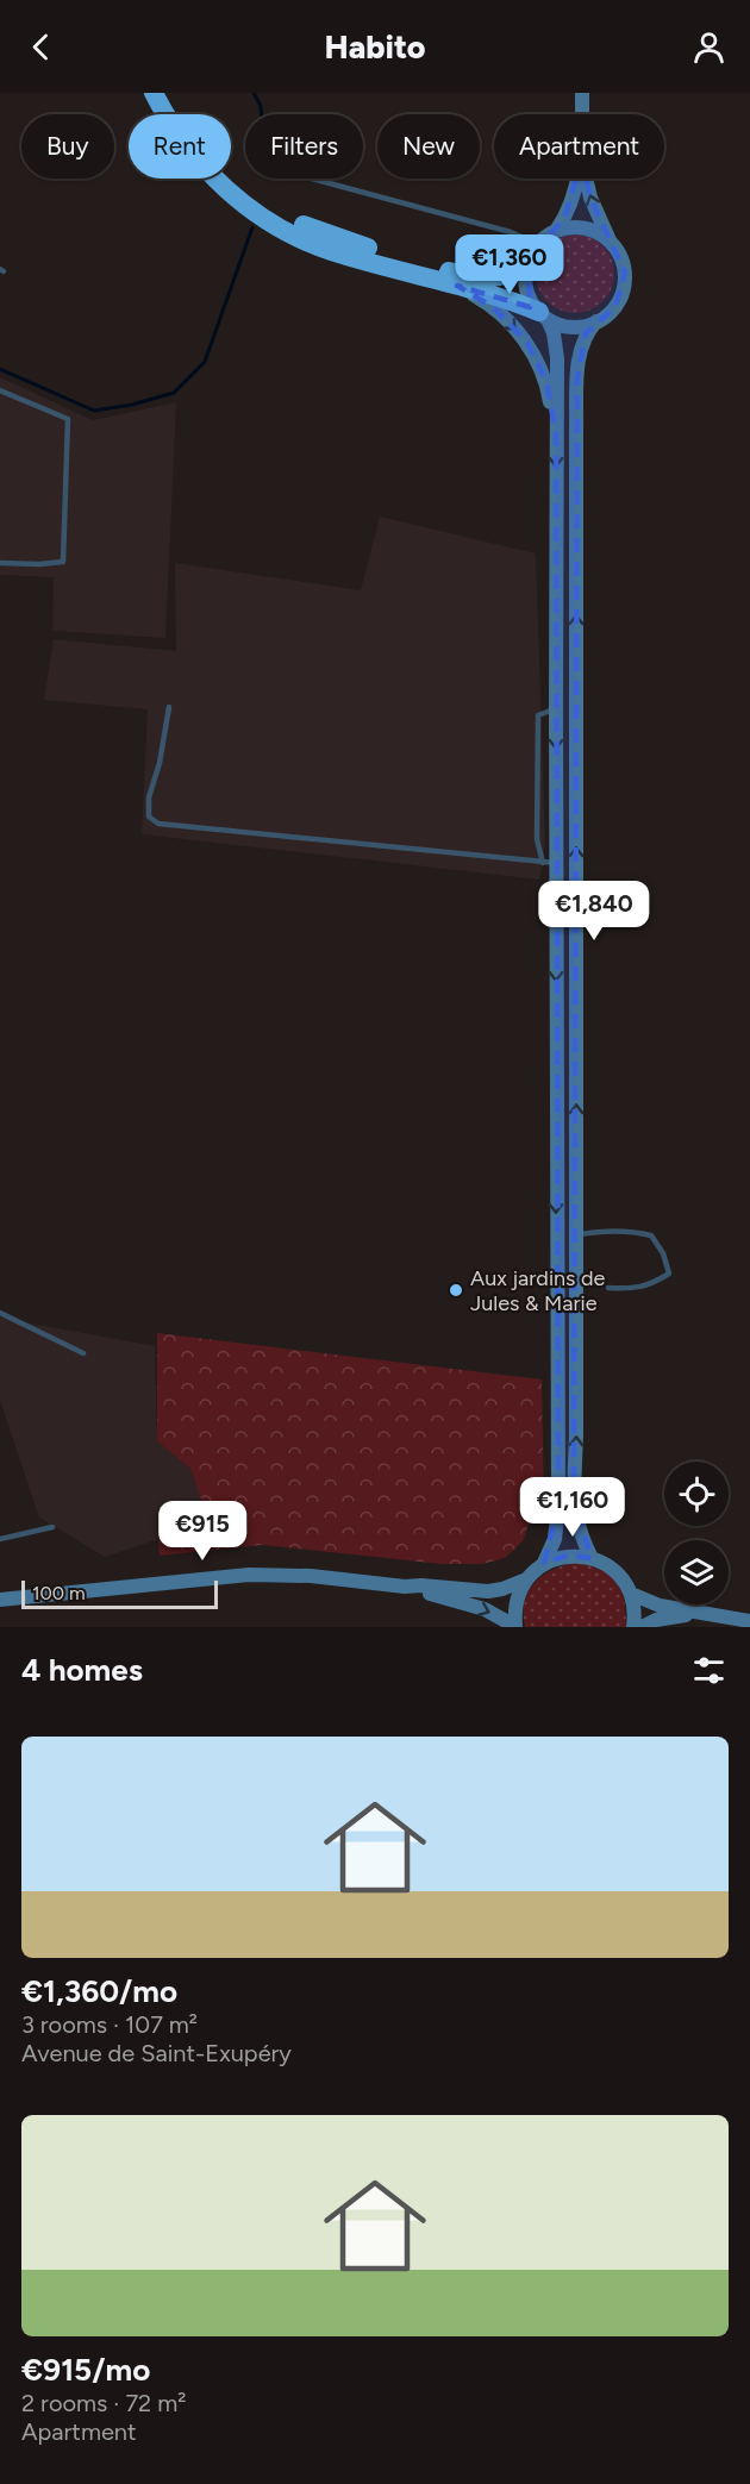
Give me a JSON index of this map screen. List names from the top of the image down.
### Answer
{
  "places": ["Aux jardins de Jules & Marie"],
  "scale_bar": "100 m",
  "page": {
    "header": "Habito",
    "chip": [
      "Buy",
      "Rent",
      "Filters",
      "New",
      "Apartment"
    ],
    "price": [
      "€1,360",
      "€1,840",
      "€1,160",
      "€915"
    ],
    "scale": "100 m",
    "heading": "4 homes",
    "list": [
      {
        "name": "€1,360/mo",
        "note": "3 rooms · 107 m² · Avenue de Saint-Exupéry"
      },
      {
        "name": "€915/mo",
        "note": "2 rooms · 72 m² · Apartment"
      }
    ]
  }
}
